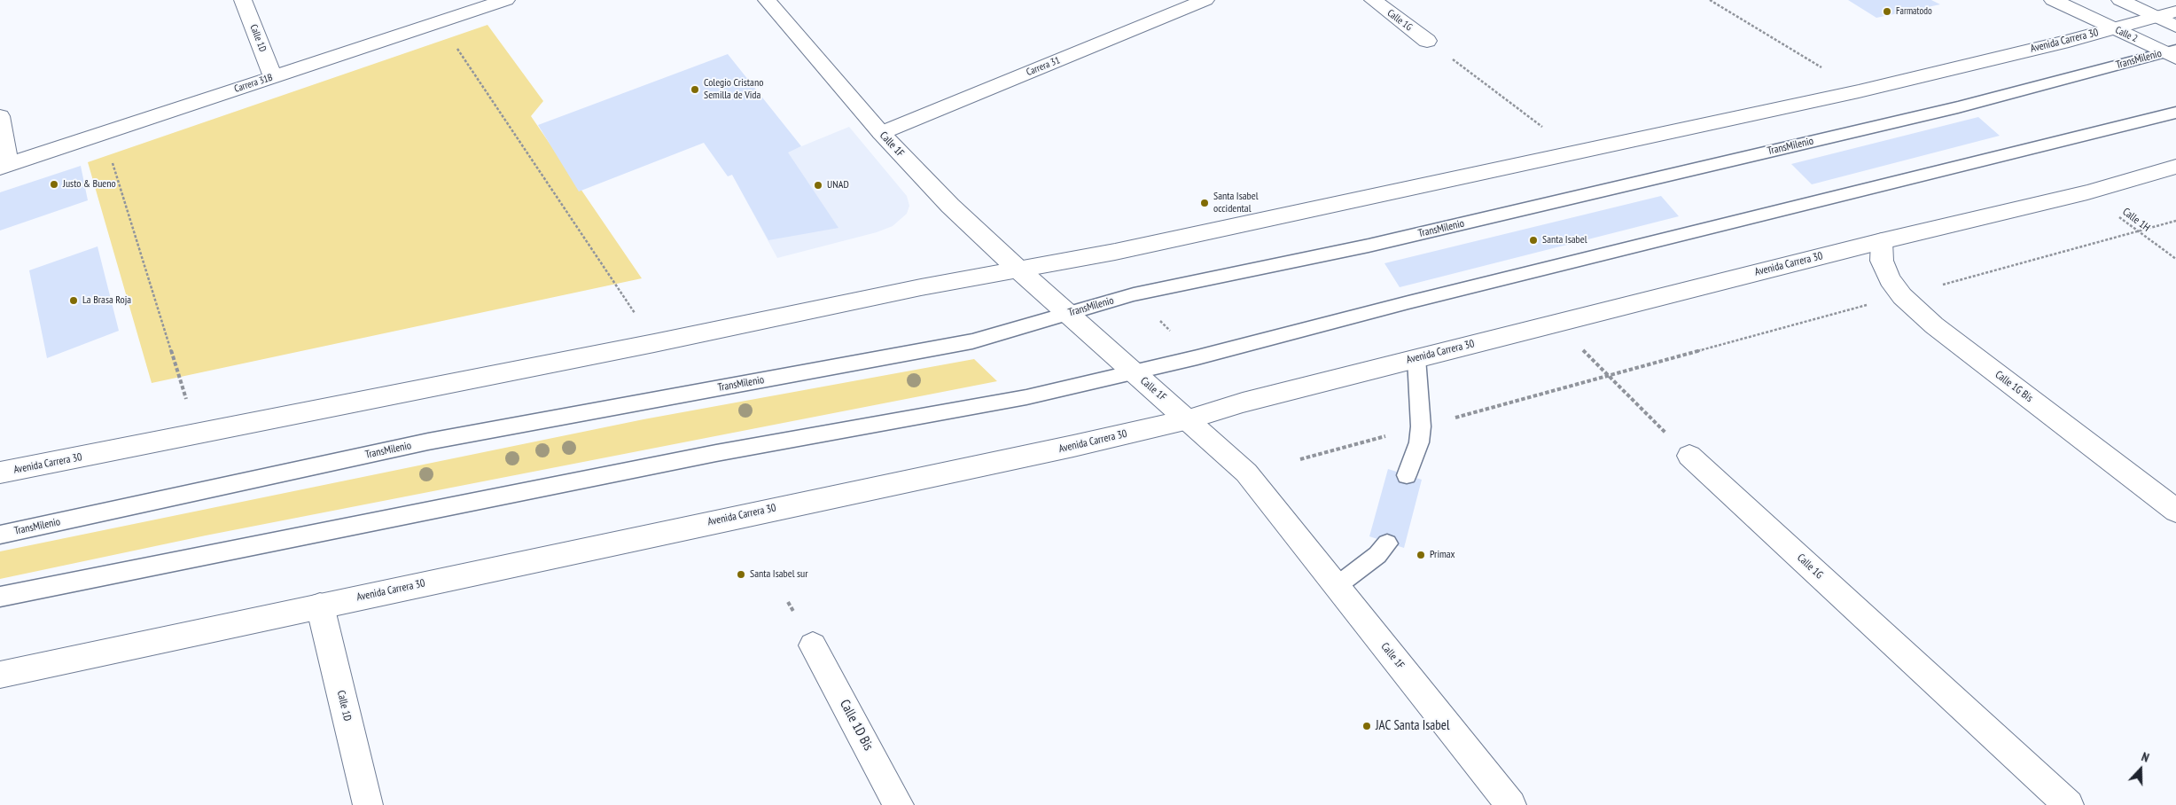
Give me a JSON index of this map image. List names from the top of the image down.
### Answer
{
  "streets": {
    "main road": [
      "Calle 1G",
      "Calle 2",
      "Calle 1D",
      "Avenida Carrera 30",
      "Carrera 31",
      "Carrera 31B",
      "Calle 1F",
      "Calle 1G Bis",
      "Calle 1D Bis"
    ],
    "lane": ["TransMilenio"],
    "path": ["Calle 1H"]
  },
  "crossings": [
    ["Calle 2", "Avenida Carrera 30"],
    ["Calle 2", "TransMilenio"],
    ["Calle 1D", "Avenida Carrera 30"],
    ["Calle 1D", "Carrera 31B"],
    ["Avenida Carrera 30", "Calle 1F"],
    ["Avenida Carrera 30", "Calle 1H"],
    ["Avenida Carrera 30", "Calle 1G Bis"],
    ["TransMilenio", "Calle 1F"],
    ["Carrera 31", "Calle 1F"]
  ],
  "places": [
    "Farmatodo",
    "Colegio Cristano Semilla de Vida",
    "Justo & Bueno",
    "UNAD",
    "Santa Isabel occidental",
    "Santa Isabel",
    "La Brasa Roja",
    "Primax",
    "Santa Isabel sur",
    "JAC Santa Isabel"
  ],
  "north": "top"
}
